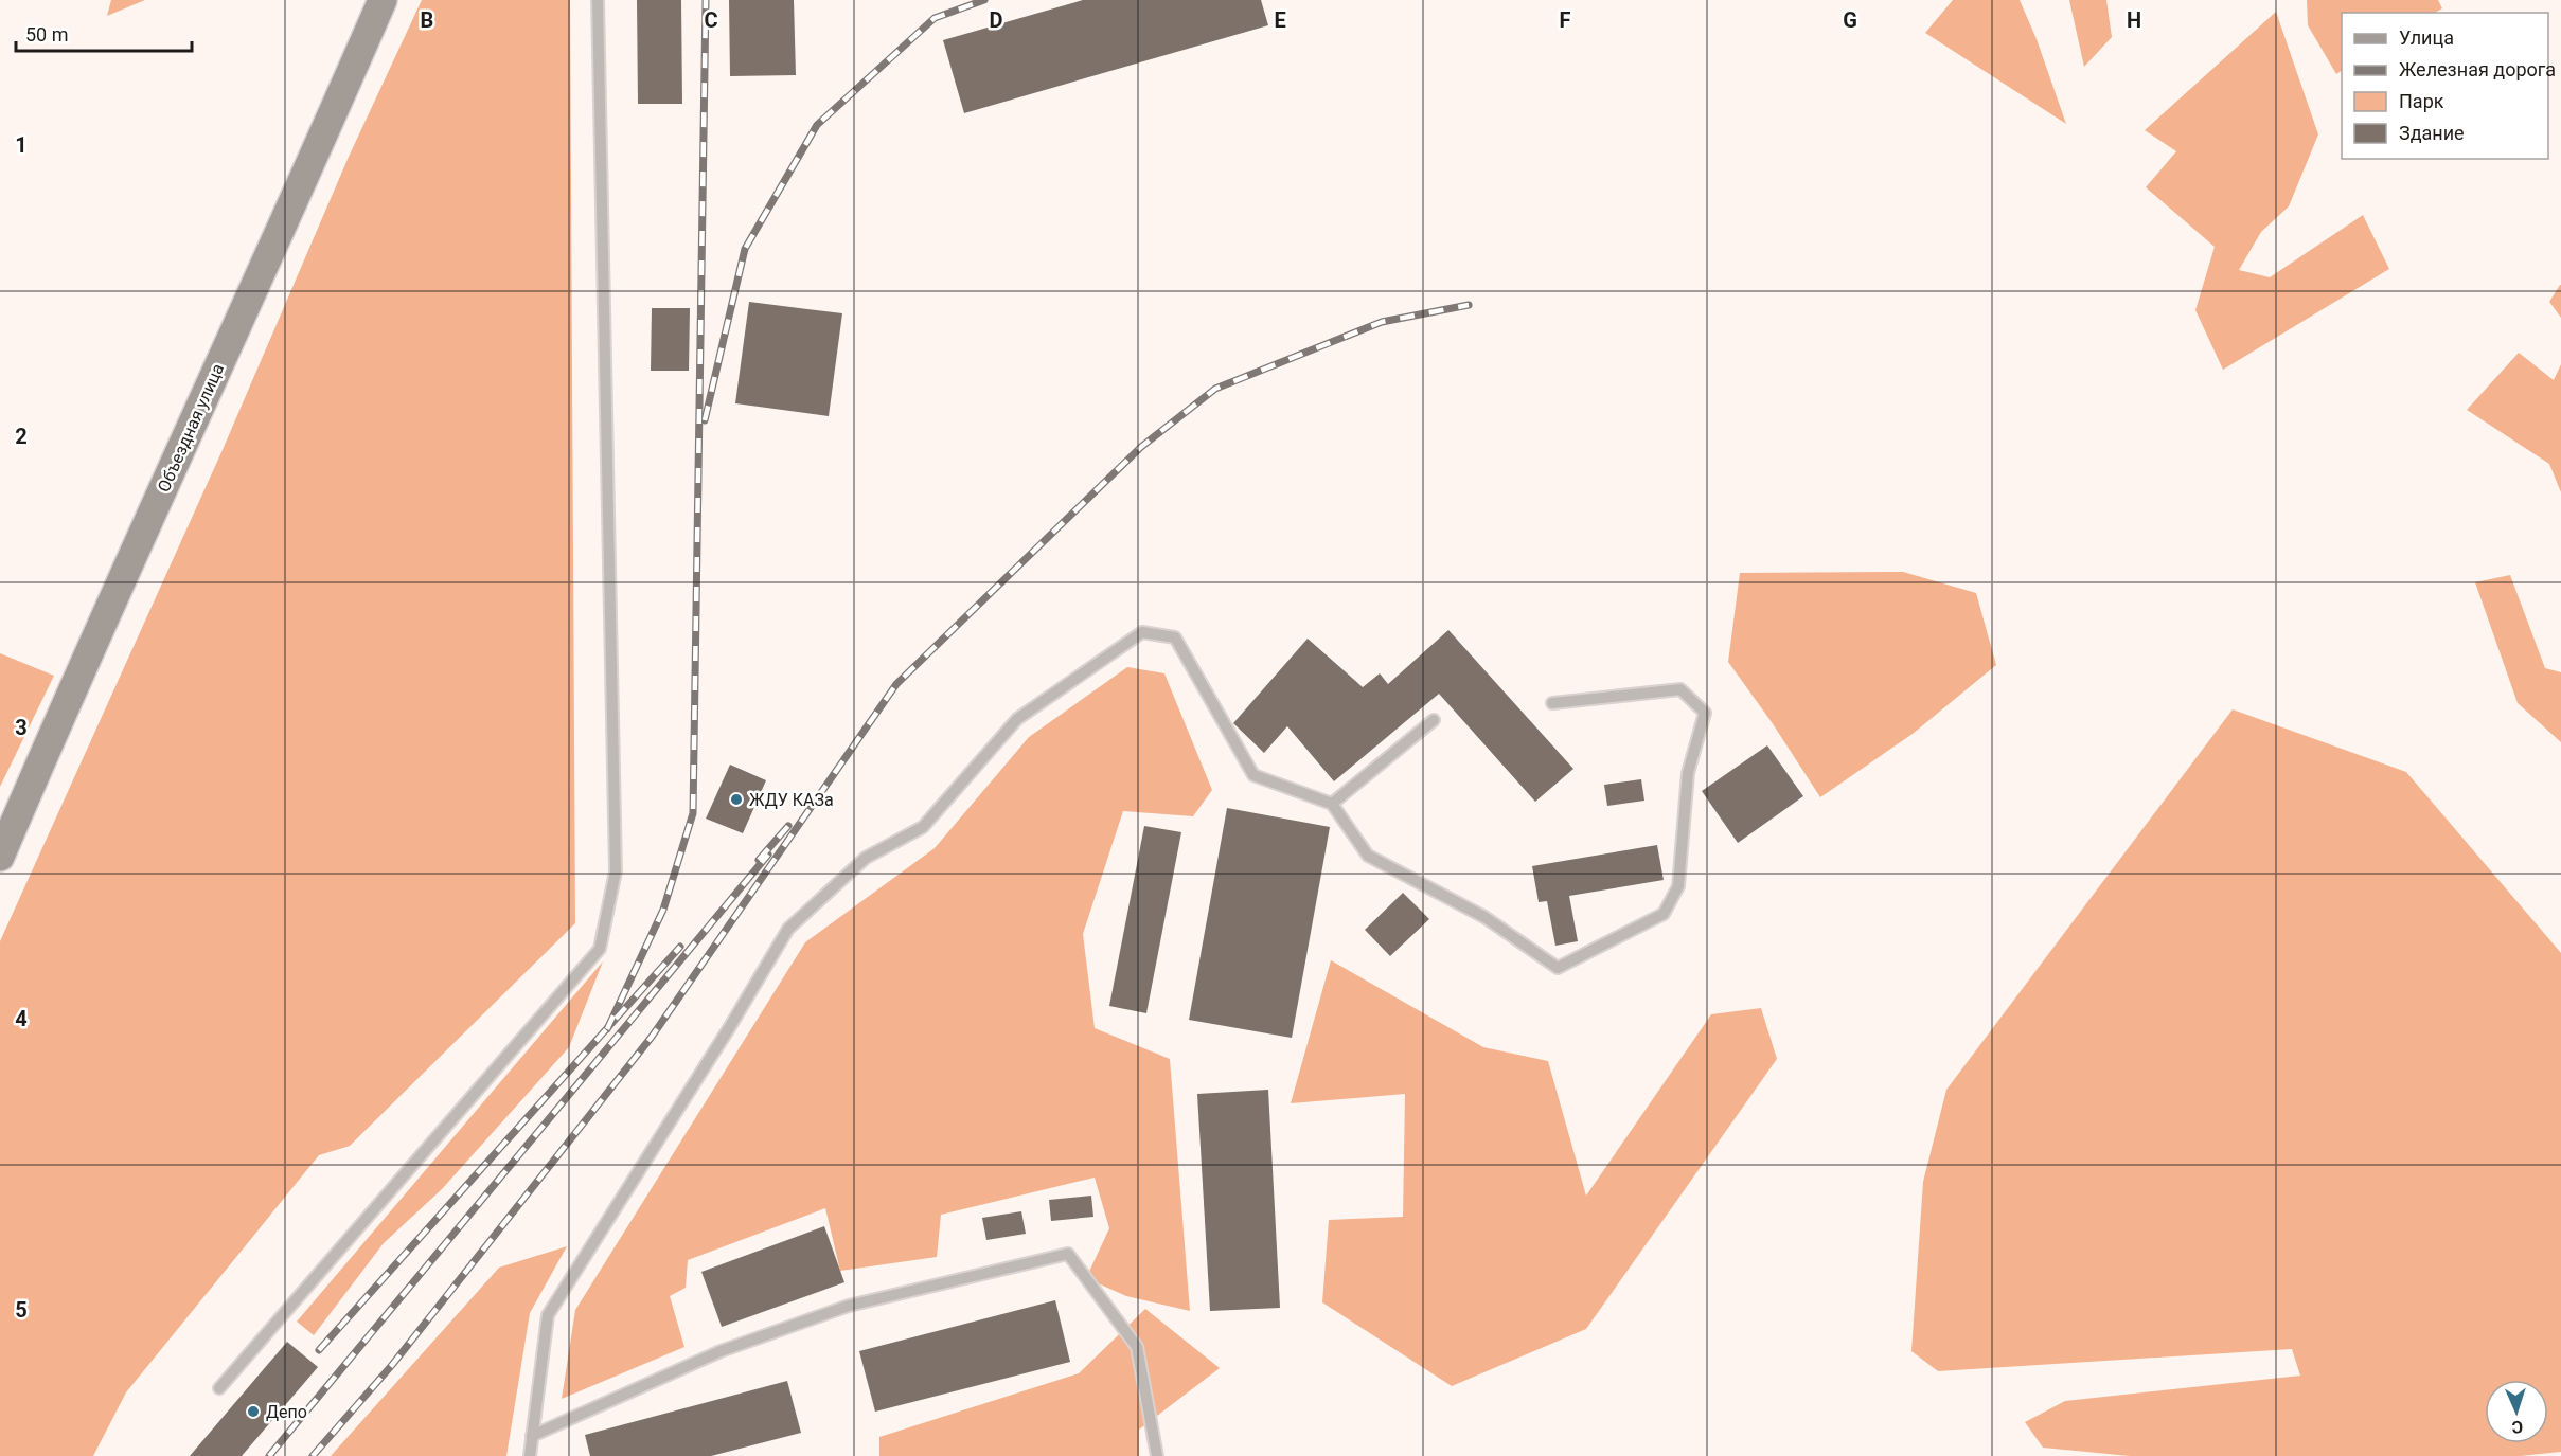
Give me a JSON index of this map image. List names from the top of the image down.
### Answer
{
  "streets": {
    "main road": ["Объездная улица"]
  },
  "places": ["ЖДУ КАЗа", "Депо"],
  "legend": [
    "Улица",
    "Железная дорога",
    "Парк",
    "Здание"
  ],
  "scale_bar": "50 m",
  "north": "bottom",
  "grid": {
    "columns": [
      "B",
      "C",
      "D",
      "E",
      "F",
      "G",
      "H"
    ],
    "rows": [
      "1",
      "2",
      "3",
      "4",
      "5"
    ]
  }
}
